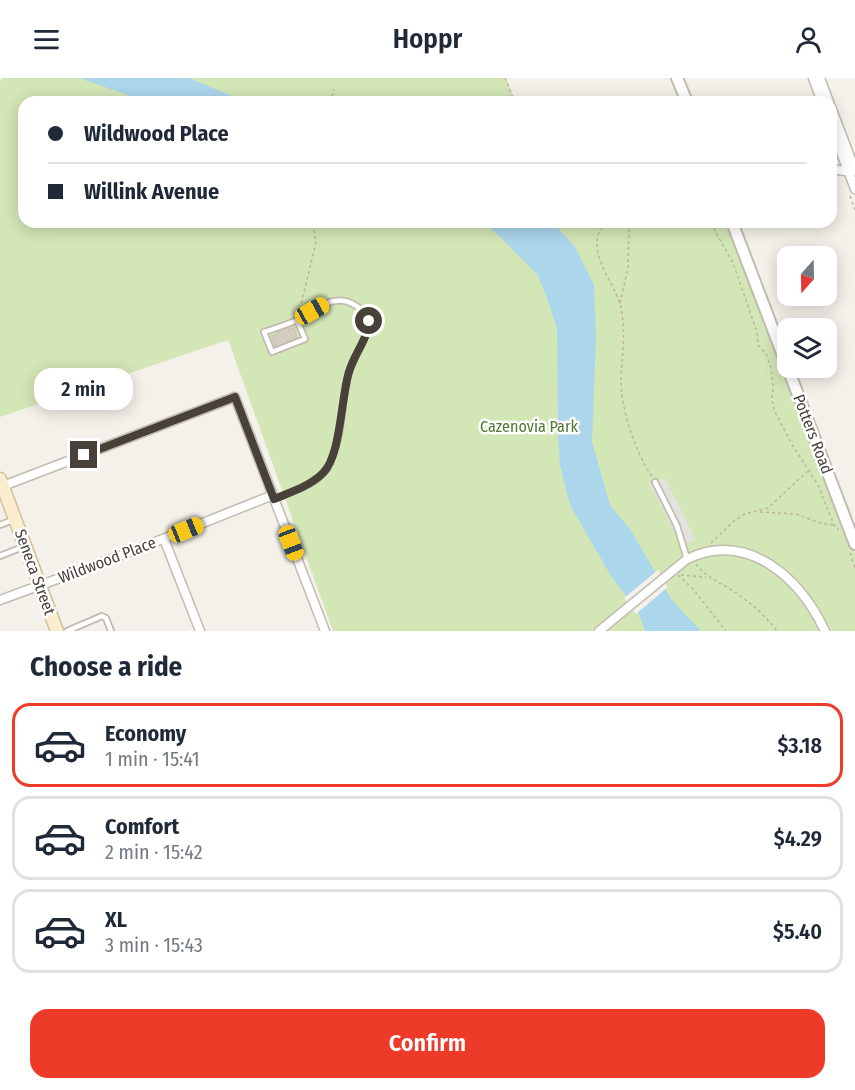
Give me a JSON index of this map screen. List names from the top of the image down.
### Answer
{
  "streets": {
    "main road": ["Seneca Street"],
    "street": ["Potters Road", "Wildwood Place"]
  },
  "crossings": [
    ["Wildwood Place", "Seneca Street"]
  ],
  "parks": ["Cazenovia Park"],
  "north": "bottom",
  "page": {
    "header": "Hoppr",
    "banner": ["Wildwood Place", "Willink Avenue"],
    "bubble": "2 min",
    "heading": "Choose a ride",
    "list": [
      {
        "name": "Economy",
        "note": "1 min · 15:41",
        "value": "$3.18"
      },
      {
        "name": "Comfort",
        "note": "2 min · 15:42",
        "value": "$4.29"
      },
      {
        "name": "XL",
        "note": "3 min · 15:43",
        "value": "$5.40"
      }
    ],
    "buttons": "Confirm"
  }
}
